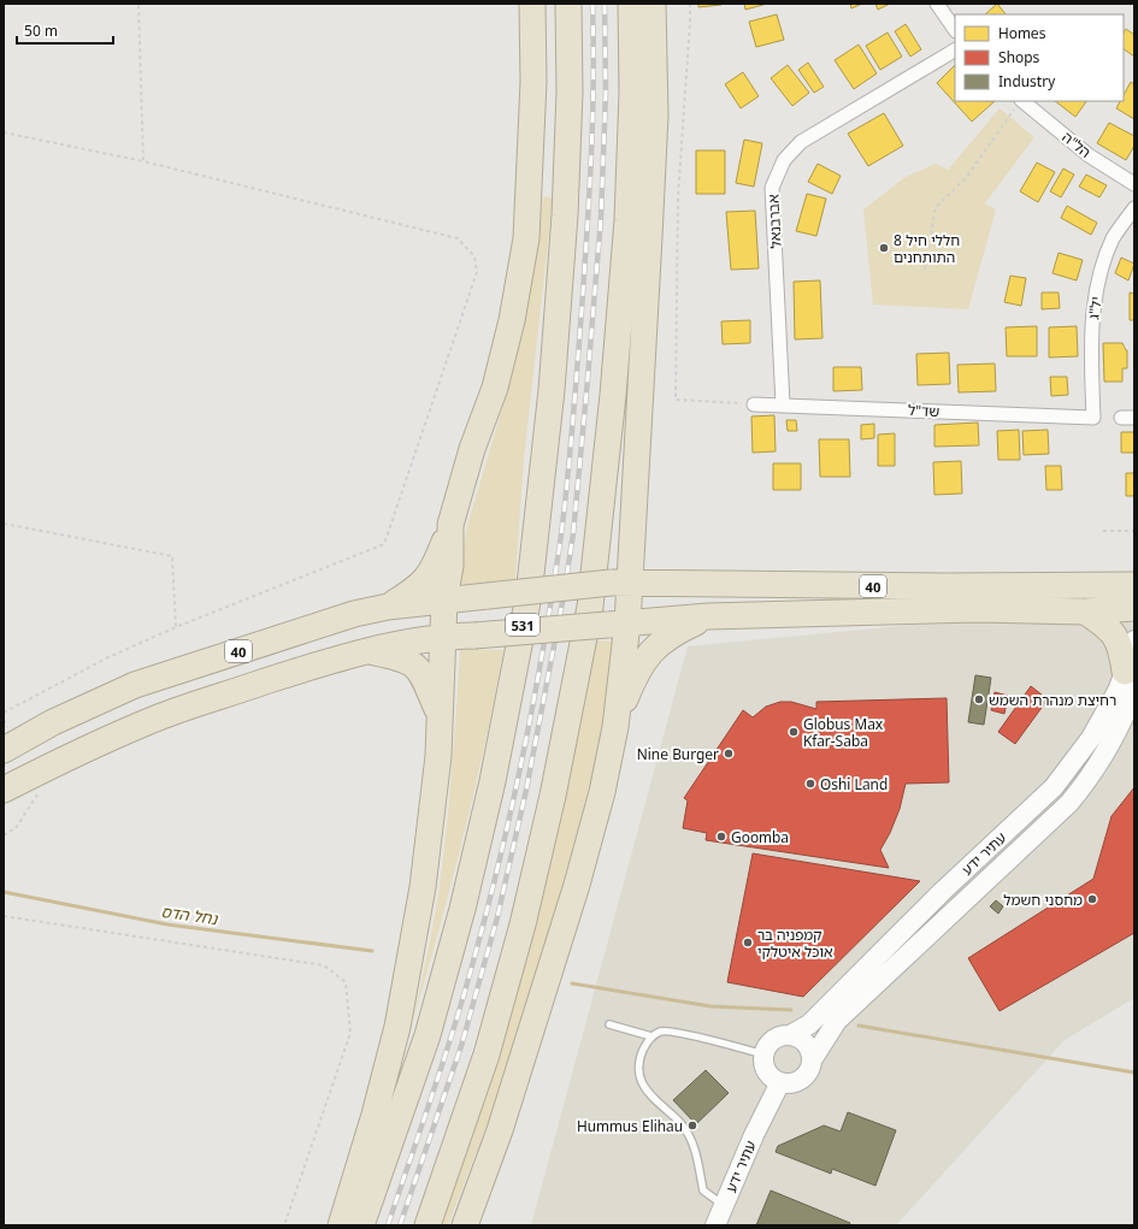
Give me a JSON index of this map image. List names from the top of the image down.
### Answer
{
  "streets": {
    "highway": ["40", "531"],
    "street": [
      "הל\"ה",
      "אברבנאל",
      "יל\"ג",
      "שד\"ל",
      "עתיר ידע"
    ]
  },
  "crossings": [
    ["אברבנאל", "שד\"ל"],
    ["יל\"ג", "שד\"ל"]
  ],
  "water": ["נחל הדס"],
  "places": [
    "8 חללי חיל התותחנים",
    "רחיצת מנהרת השמש",
    "Globus Max Kfar-Saba",
    "Nine Burger",
    "Oshi Land",
    "Goomba",
    "מחסני חשמל",
    "קמפניה בר אוכל איטלקי",
    "Hummus Elihau"
  ],
  "legend": ["Homes", "Shops", "Industry"],
  "scale_bar": "50 m"
}
